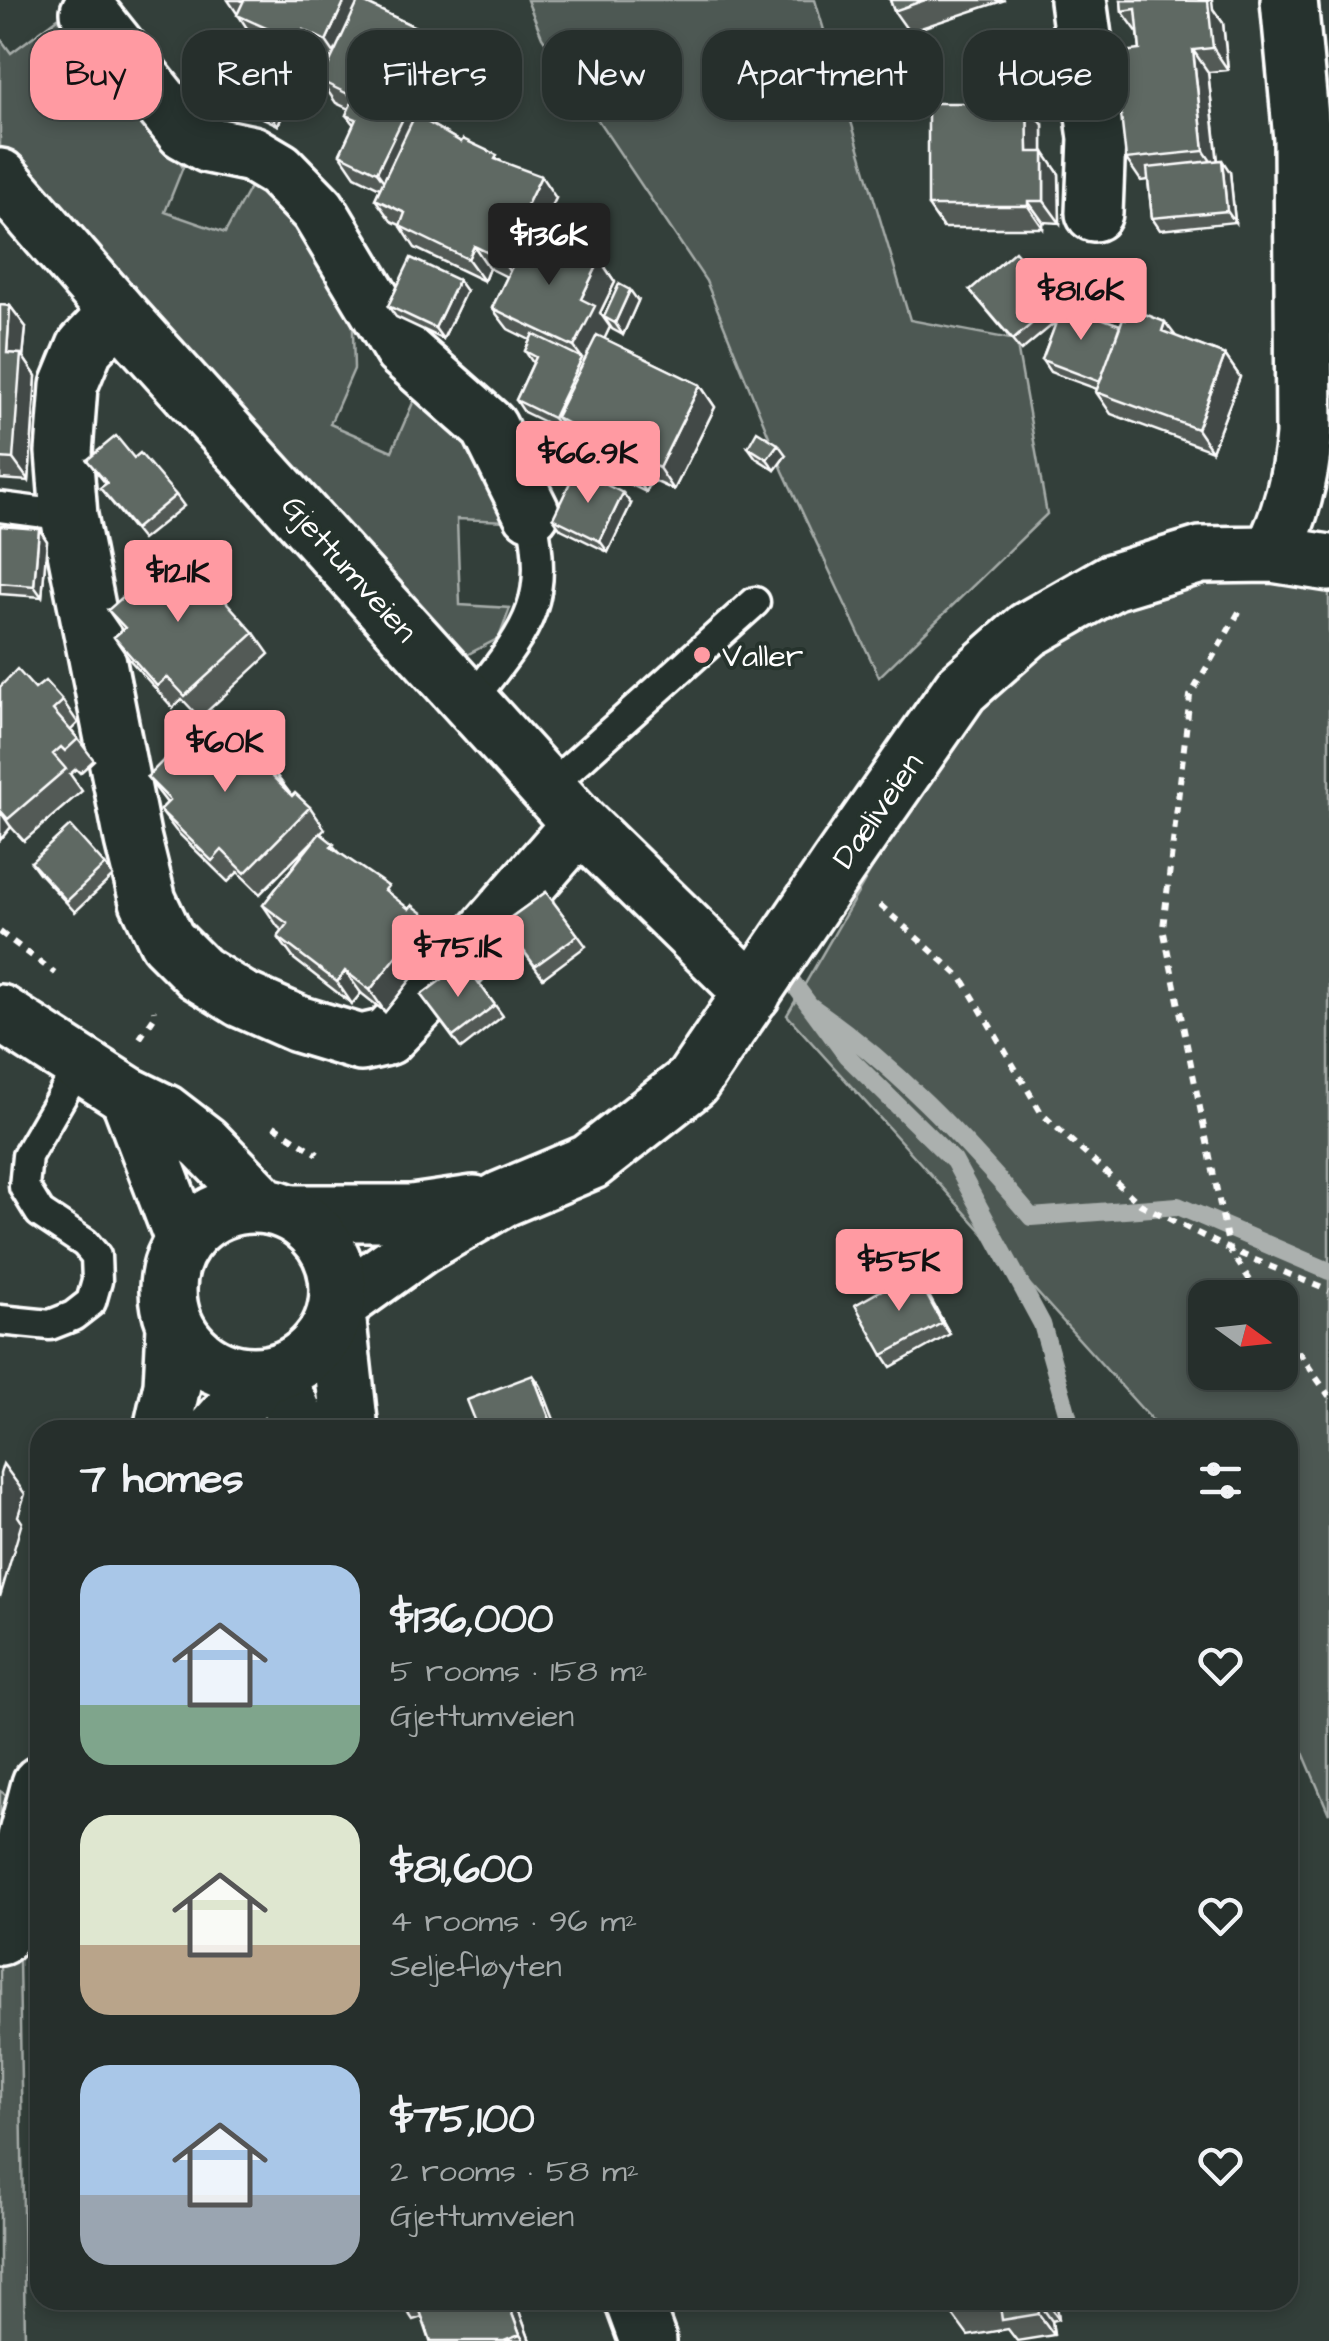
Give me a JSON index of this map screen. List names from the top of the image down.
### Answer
{
  "streets": {
    "street": ["Gjettumveien", "Dæliveien"]
  },
  "crossings": [
    ["Gjettumveien", "Dæliveien"]
  ],
  "places": ["Valler"],
  "north": "right",
  "page": {
    "chip": [
      "Buy",
      "Rent",
      "Filters",
      "New",
      "Apartment",
      "House"
    ],
    "price": [
      "$136K",
      "$81.6K",
      "$66.9K",
      "$121K",
      "$60K",
      "$75.1K",
      "$55K"
    ],
    "heading": "7 homes",
    "list": [
      {
        "name": "$136,000",
        "note": "5 rooms · 158 m² · Gjettumveien"
      },
      {
        "name": "$81,600",
        "note": "4 rooms · 96 m² · Seljefløyten"
      },
      {
        "name": "$75,100",
        "note": "2 rooms · 58 m² · Gjettumveien"
      }
    ]
  }
}
